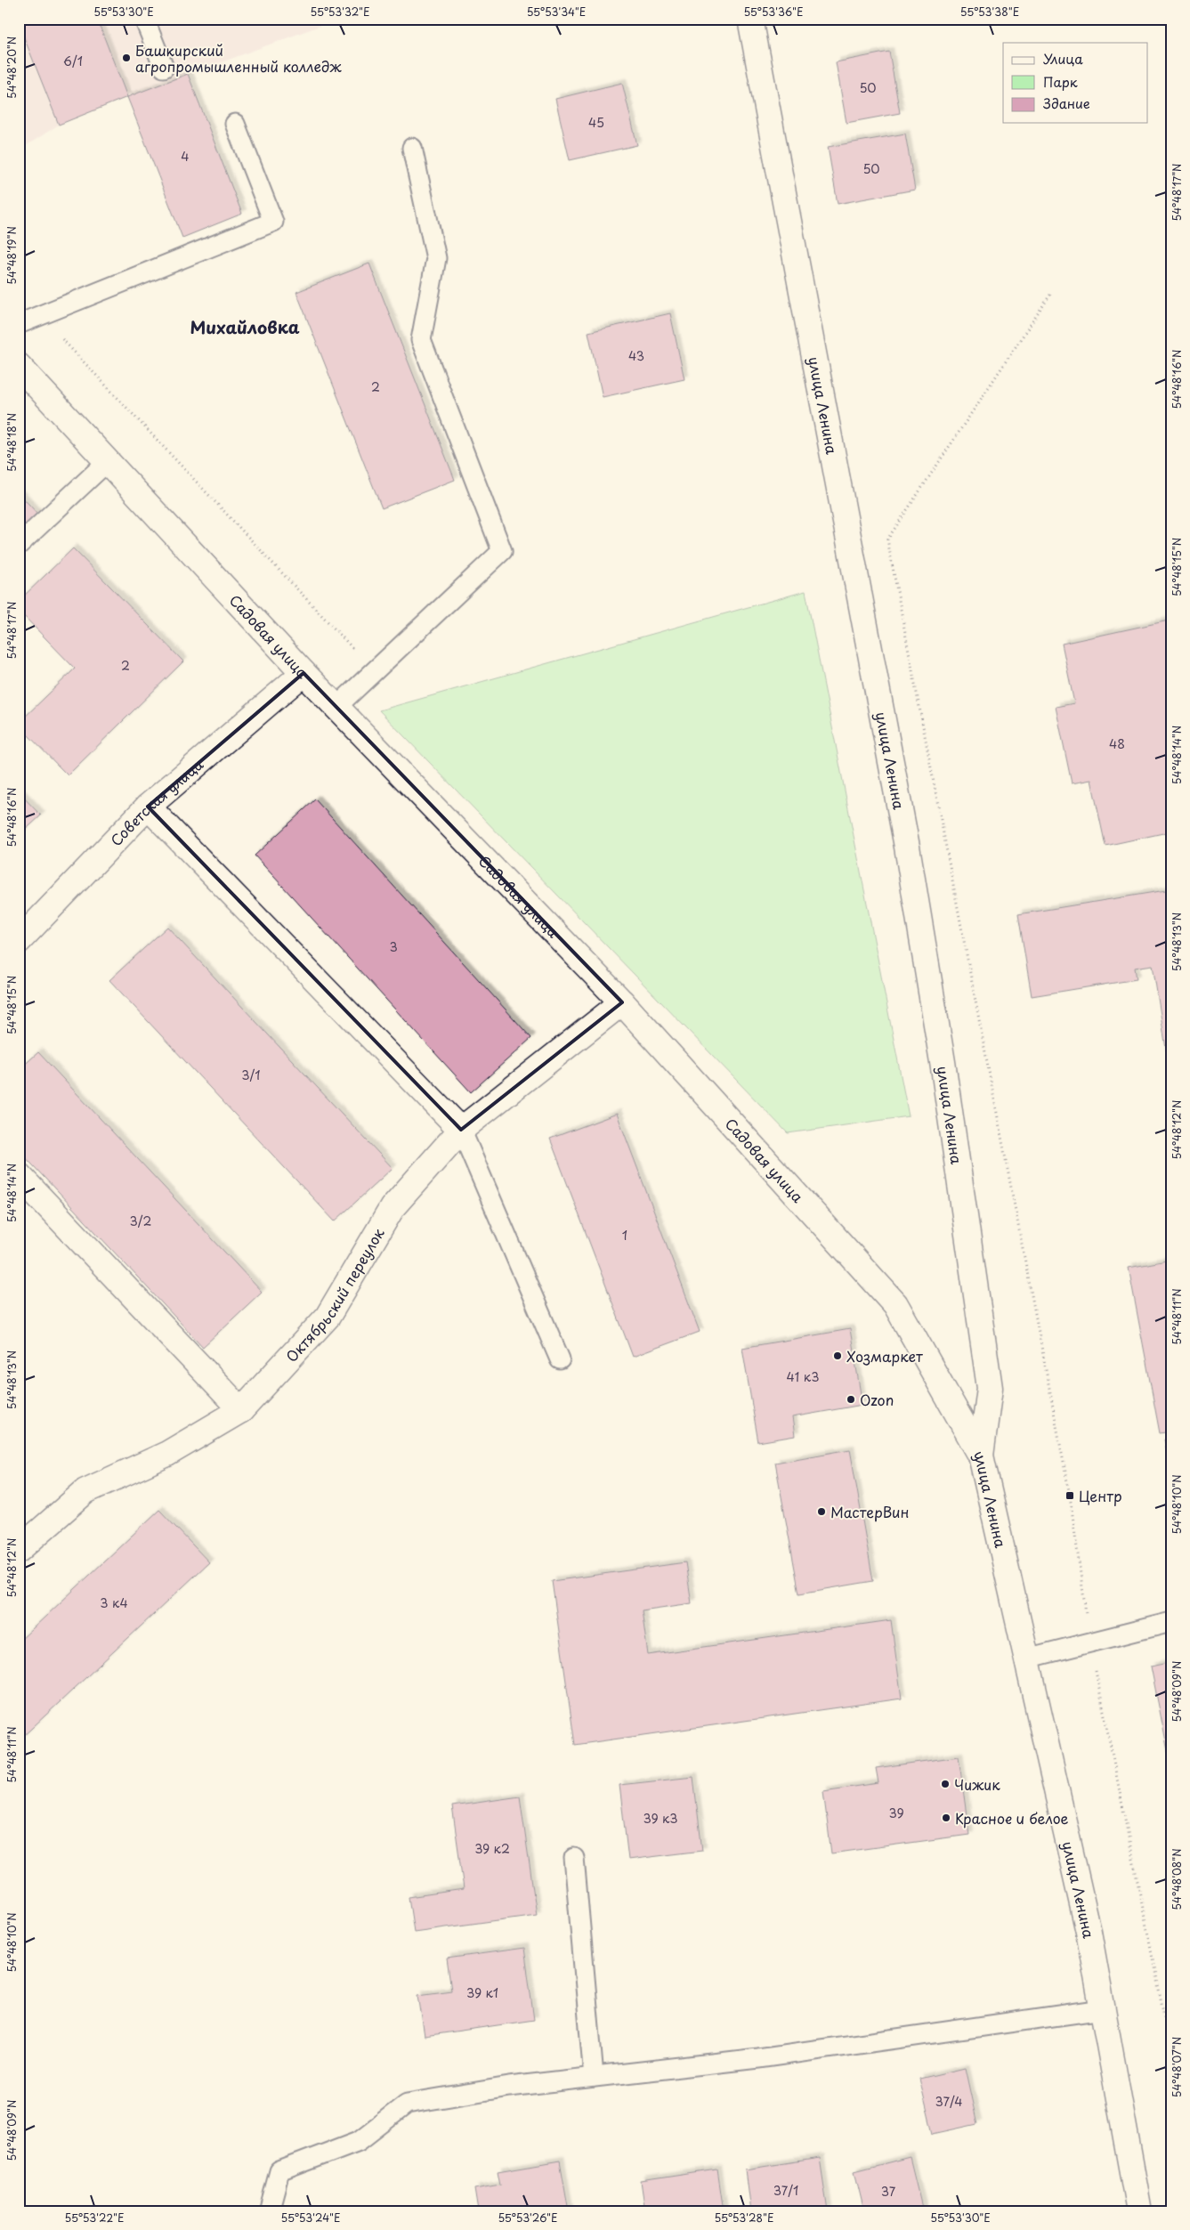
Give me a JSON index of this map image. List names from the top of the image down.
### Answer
{
  "streets": {
    "street": [
      "улица Ленина",
      "Садовая улица",
      "Советская улица",
      "Октябрьский переулок"
    ]
  },
  "crossings": [
    ["улица Ленина", "Садовая улица"],
    ["Садовая улица", "Советская улица"],
    ["Садовая улица", "Октябрьский переулок"]
  ],
  "districts": ["Михайловка"],
  "places": {
    "other": [
      "Башкирский агропромышленный колледж",
      "Хозмаркет",
      "Ozon",
      "МастерВин",
      "Чижик",
      "Красное и белое"
    ],
    "transit": ["Центр"]
  },
  "house_numbers": [
    "6/1",
    "50",
    "45",
    "4",
    "50",
    "43",
    "2",
    "2",
    "48",
    "3",
    "3/1",
    "3/2",
    "1",
    "41 к3",
    "3 к4",
    "39",
    "39 к3",
    "39 к2",
    "39 к1",
    "37/4",
    "37/1",
    "37"
  ],
  "legend": ["Улица", "Парк", "Здание"],
  "coordinates": [
    "55°53'30\"E",
    "55°53'32\"E",
    "55°53'34\"E",
    "55°53'36\"E",
    "55°53'38\"E",
    "54°48'20\"N",
    "54°48'17\"N",
    "54°48'19\"N",
    "54°48'16\"N",
    "54°48'18\"N",
    "54°48'15\"N",
    "54°48'14\"N",
    "54°48'13\"N",
    "54°48'12\"N",
    "54°48'11\"N",
    "54°48'10\"N",
    "54°48'09\"N",
    "54°48'08\"N",
    "54°48'07\"N",
    "55°53'22\"E",
    "55°53'24\"E",
    "55°53'26\"E",
    "55°53'28\"E"
  ]
}
